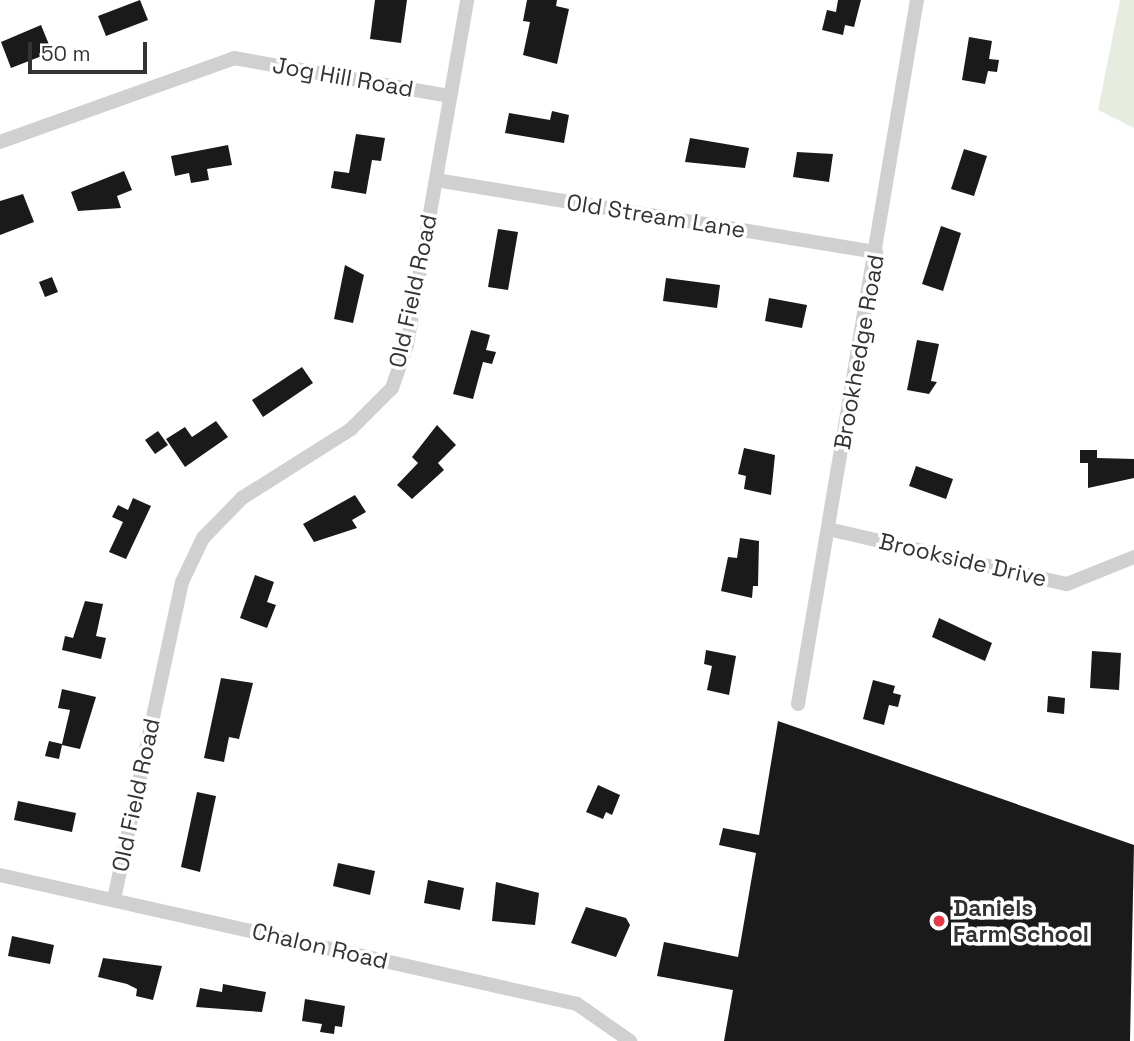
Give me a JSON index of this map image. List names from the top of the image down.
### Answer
{
  "streets": {
    "street": [
      "Jog Hill Road",
      "Old Stream Lane",
      "Old Field Road",
      "Brookhedge Road",
      "Brookside Drive",
      "Chalon Road"
    ]
  },
  "crossings": [
    ["Jog Hill Road", "Old Field Road"],
    ["Old Stream Lane", "Old Field Road"],
    ["Old Stream Lane", "Brookhedge Road"],
    ["Old Field Road", "Chalon Road"],
    ["Brookhedge Road", "Brookside Drive"]
  ],
  "places": ["Daniels Farm School"],
  "scale_bar": "50 m"
}
